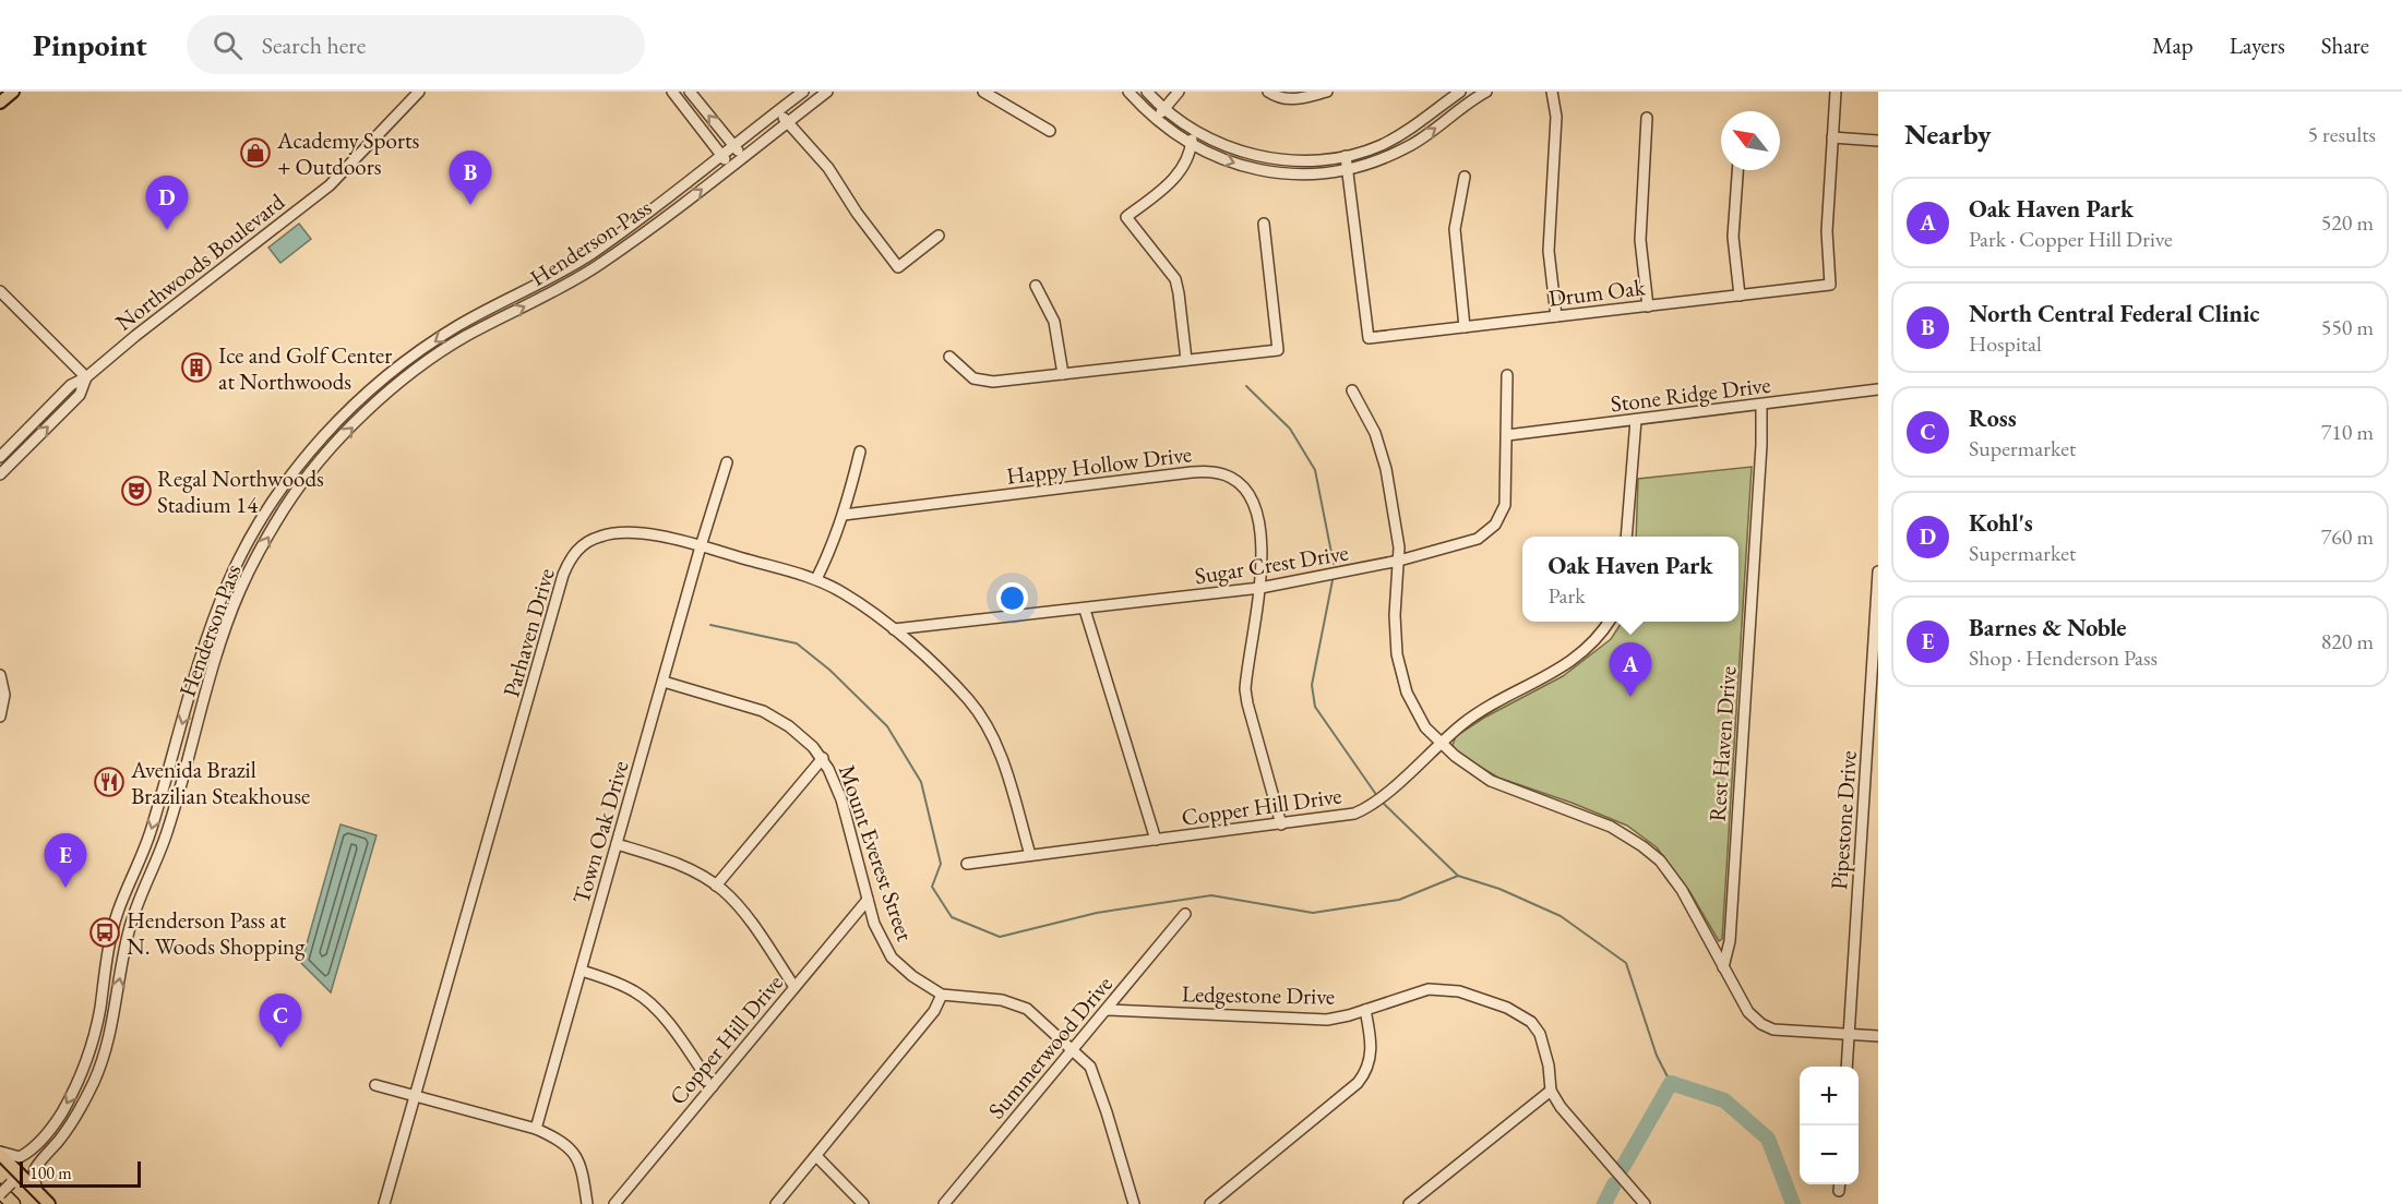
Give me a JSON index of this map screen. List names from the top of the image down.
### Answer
{
  "streets": {
    "street": [
      "Henderson Pass",
      "Northwoods Boulevard",
      "Drum Oak",
      "Stone Ridge Drive",
      "Happy Hollow Drive",
      "Sugar Crest Drive",
      "Parhaven Drive",
      "Rest Haven Drive",
      "Copper Hill Drive",
      "Pipestone Drive",
      "Town Oak Drive",
      "Mount Everest Street",
      "Ledgestone Drive",
      "Summerwood Drive"
    ]
  },
  "crossings": [
    ["Stone Ridge Drive", "Sugar Crest Drive"],
    ["Stone Ridge Drive", "Rest Haven Drive"],
    ["Happy Hollow Drive", "Sugar Crest Drive"],
    ["Happy Hollow Drive", "Copper Hill Drive"],
    ["Sugar Crest Drive", "Parhaven Drive"],
    ["Parhaven Drive", "Copper Hill Drive"],
    ["Parhaven Drive", "Town Oak Drive"],
    ["Copper Hill Drive", "Mount Everest Street"],
    ["Town Oak Drive", "Mount Everest Street"],
    ["Mount Everest Street", "Summerwood Drive"],
    ["Ledgestone Drive", "Summerwood Drive"]
  ],
  "places": {
    "shop": ["Academy Sports + Outdoors"],
    "building": ["Ice and Golf Center at Northwoods"],
    "theatre": ["Regal Northwoods Stadium 14"],
    "restaurant": ["Avenida Brazil Brazilian Steakhouse"],
    "bus stop": ["Henderson Pass at N. Woods Shopping"]
  },
  "scale_bar": "100 m",
  "north": "top left",
  "page": {
    "header": "Pinpoint",
    "search": "Search here",
    "nav": ["Map", "Layers", "Share"],
    "heading": ["Nearby", "5 results"],
    "pins": [
      "B",
      "D",
      "A",
      "E",
      "C"
    ],
    "list": [
      {
        "mark": "A",
        "name": "Oak Haven Park",
        "note": "Park · Copper Hill Drive",
        "value": "520 m"
      },
      {
        "mark": "B",
        "name": "North Central Federal Clinic",
        "note": "Hospital",
        "value": "550 m"
      },
      {
        "mark": "C",
        "name": "Ross",
        "note": "Supermarket",
        "value": "710 m"
      },
      {
        "mark": "D",
        "name": "Kohl's",
        "note": "Supermarket",
        "value": "760 m"
      },
      {
        "mark": "E",
        "name": "Barnes & Noble",
        "note": "Shop · Henderson Pass",
        "value": "820 m"
      }
    ],
    "popup": ["Oak Haven Park", "Park"],
    "map_buttons": ["+", "−"],
    "scale": "100 m"
  }
}
